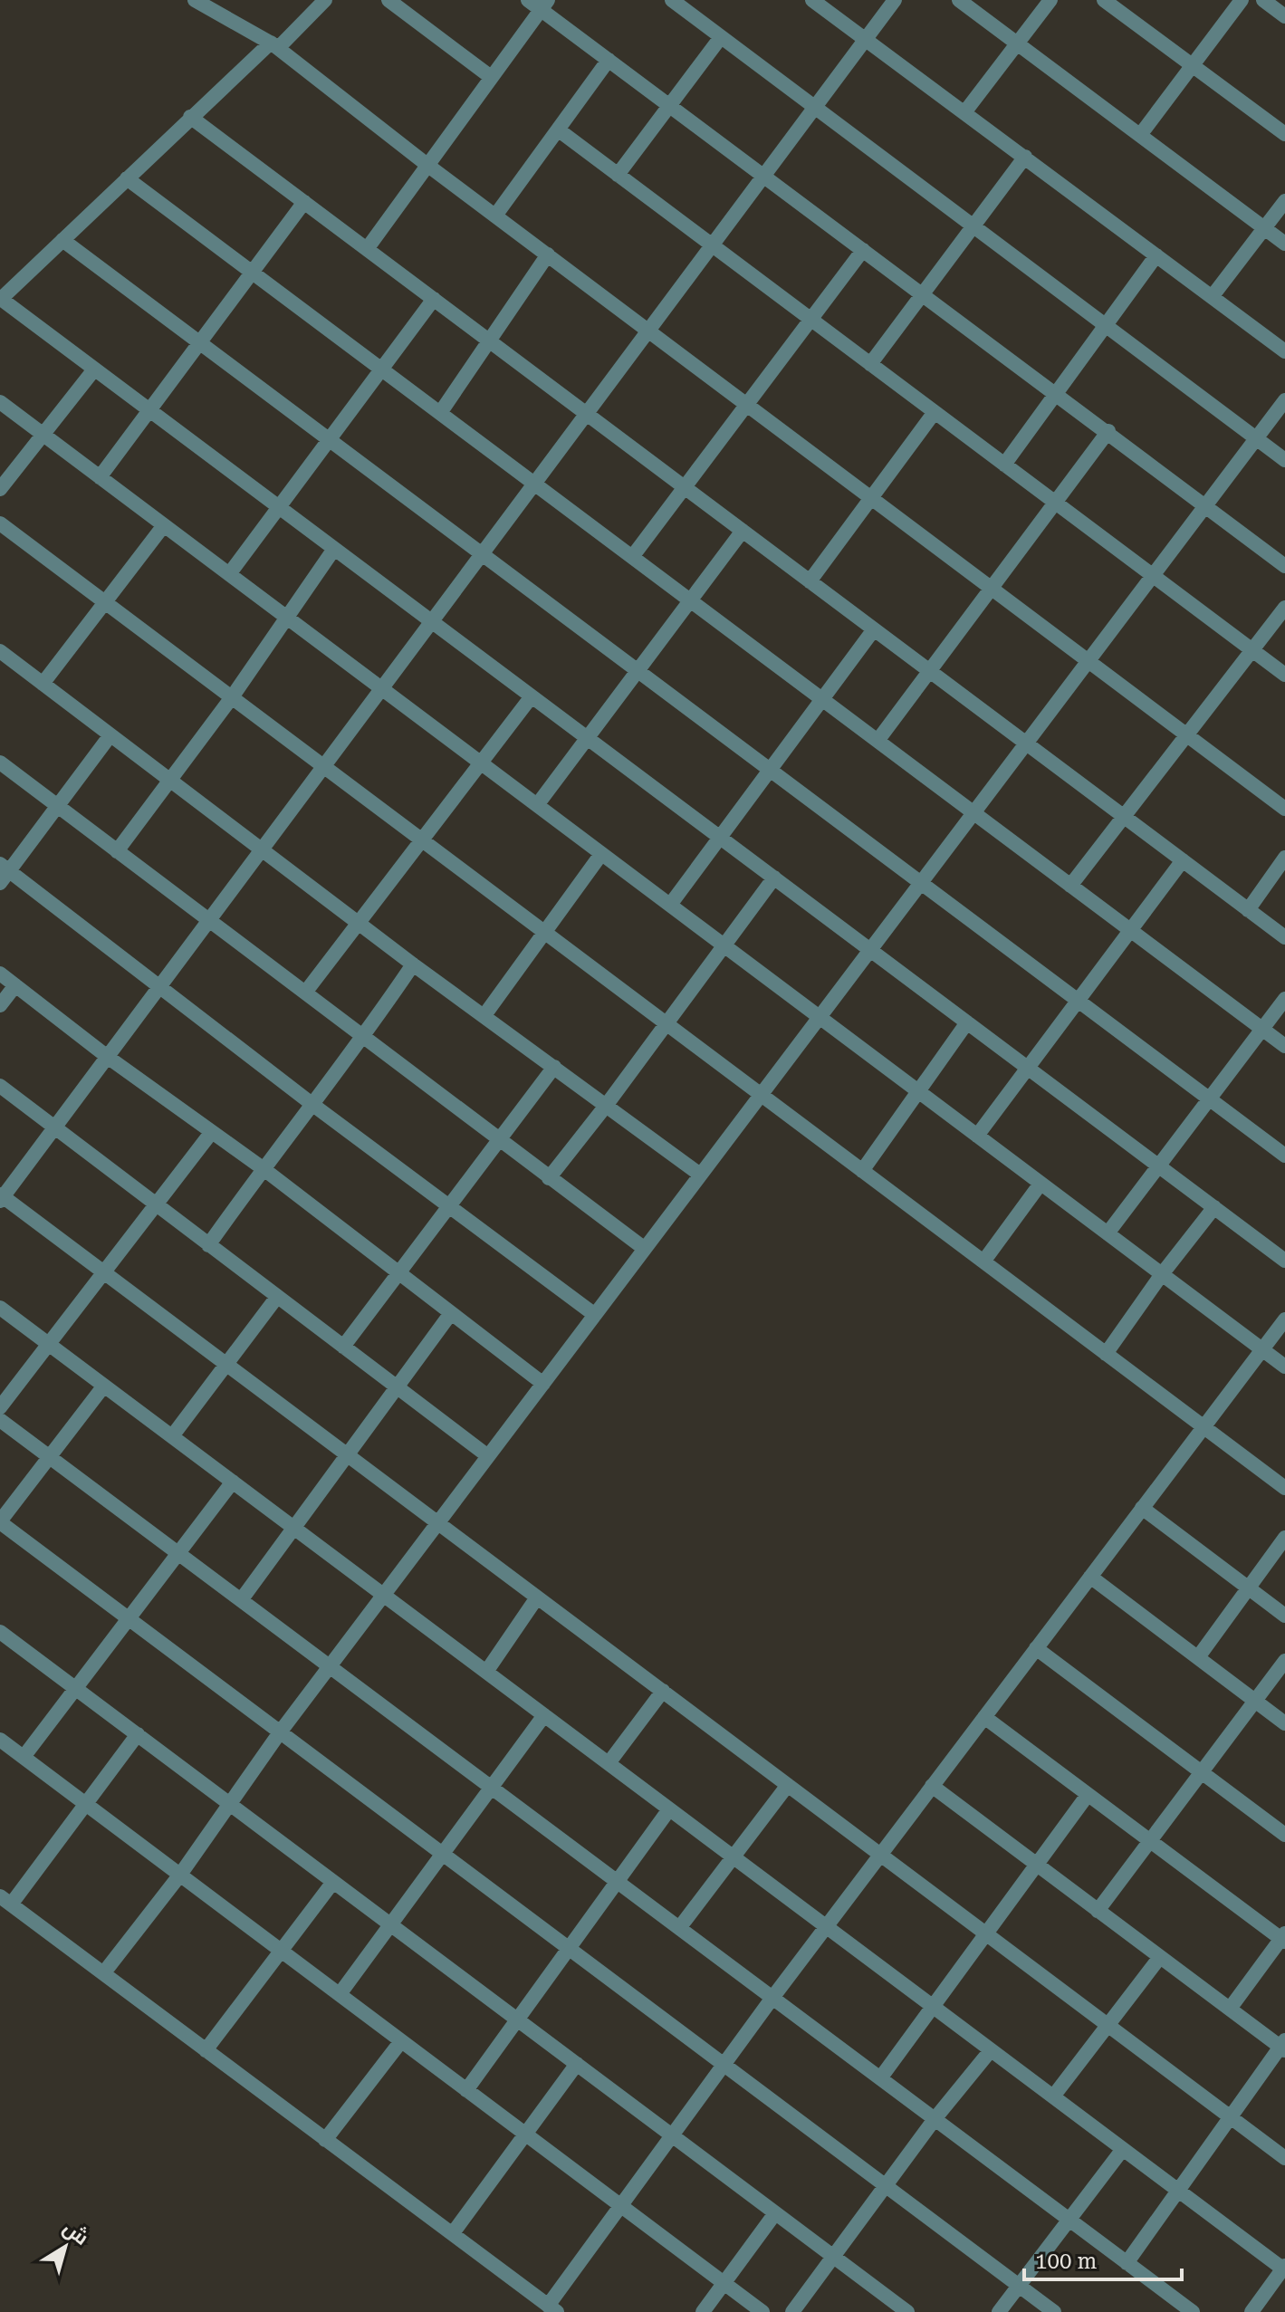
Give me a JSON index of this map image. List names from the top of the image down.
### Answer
{
  "scale_bar": "100 m",
  "north": "top right"
}
